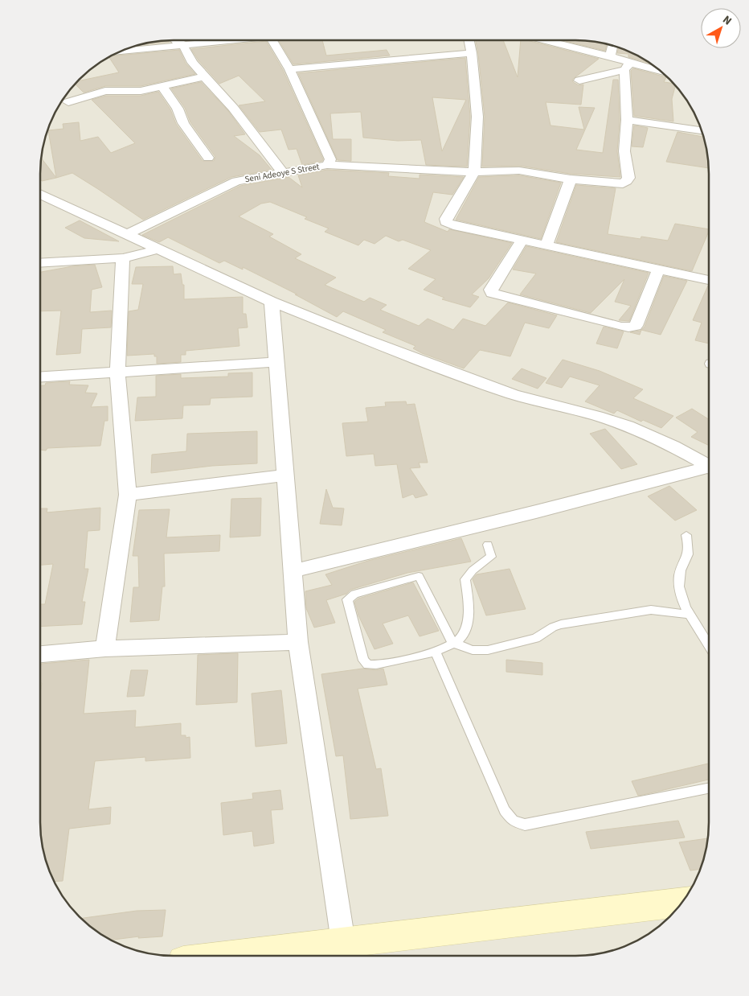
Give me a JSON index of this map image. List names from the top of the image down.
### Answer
{
  "streets": {
    "street": ["Seni Adeoye S Street"]
  },
  "north": "top right"
}
